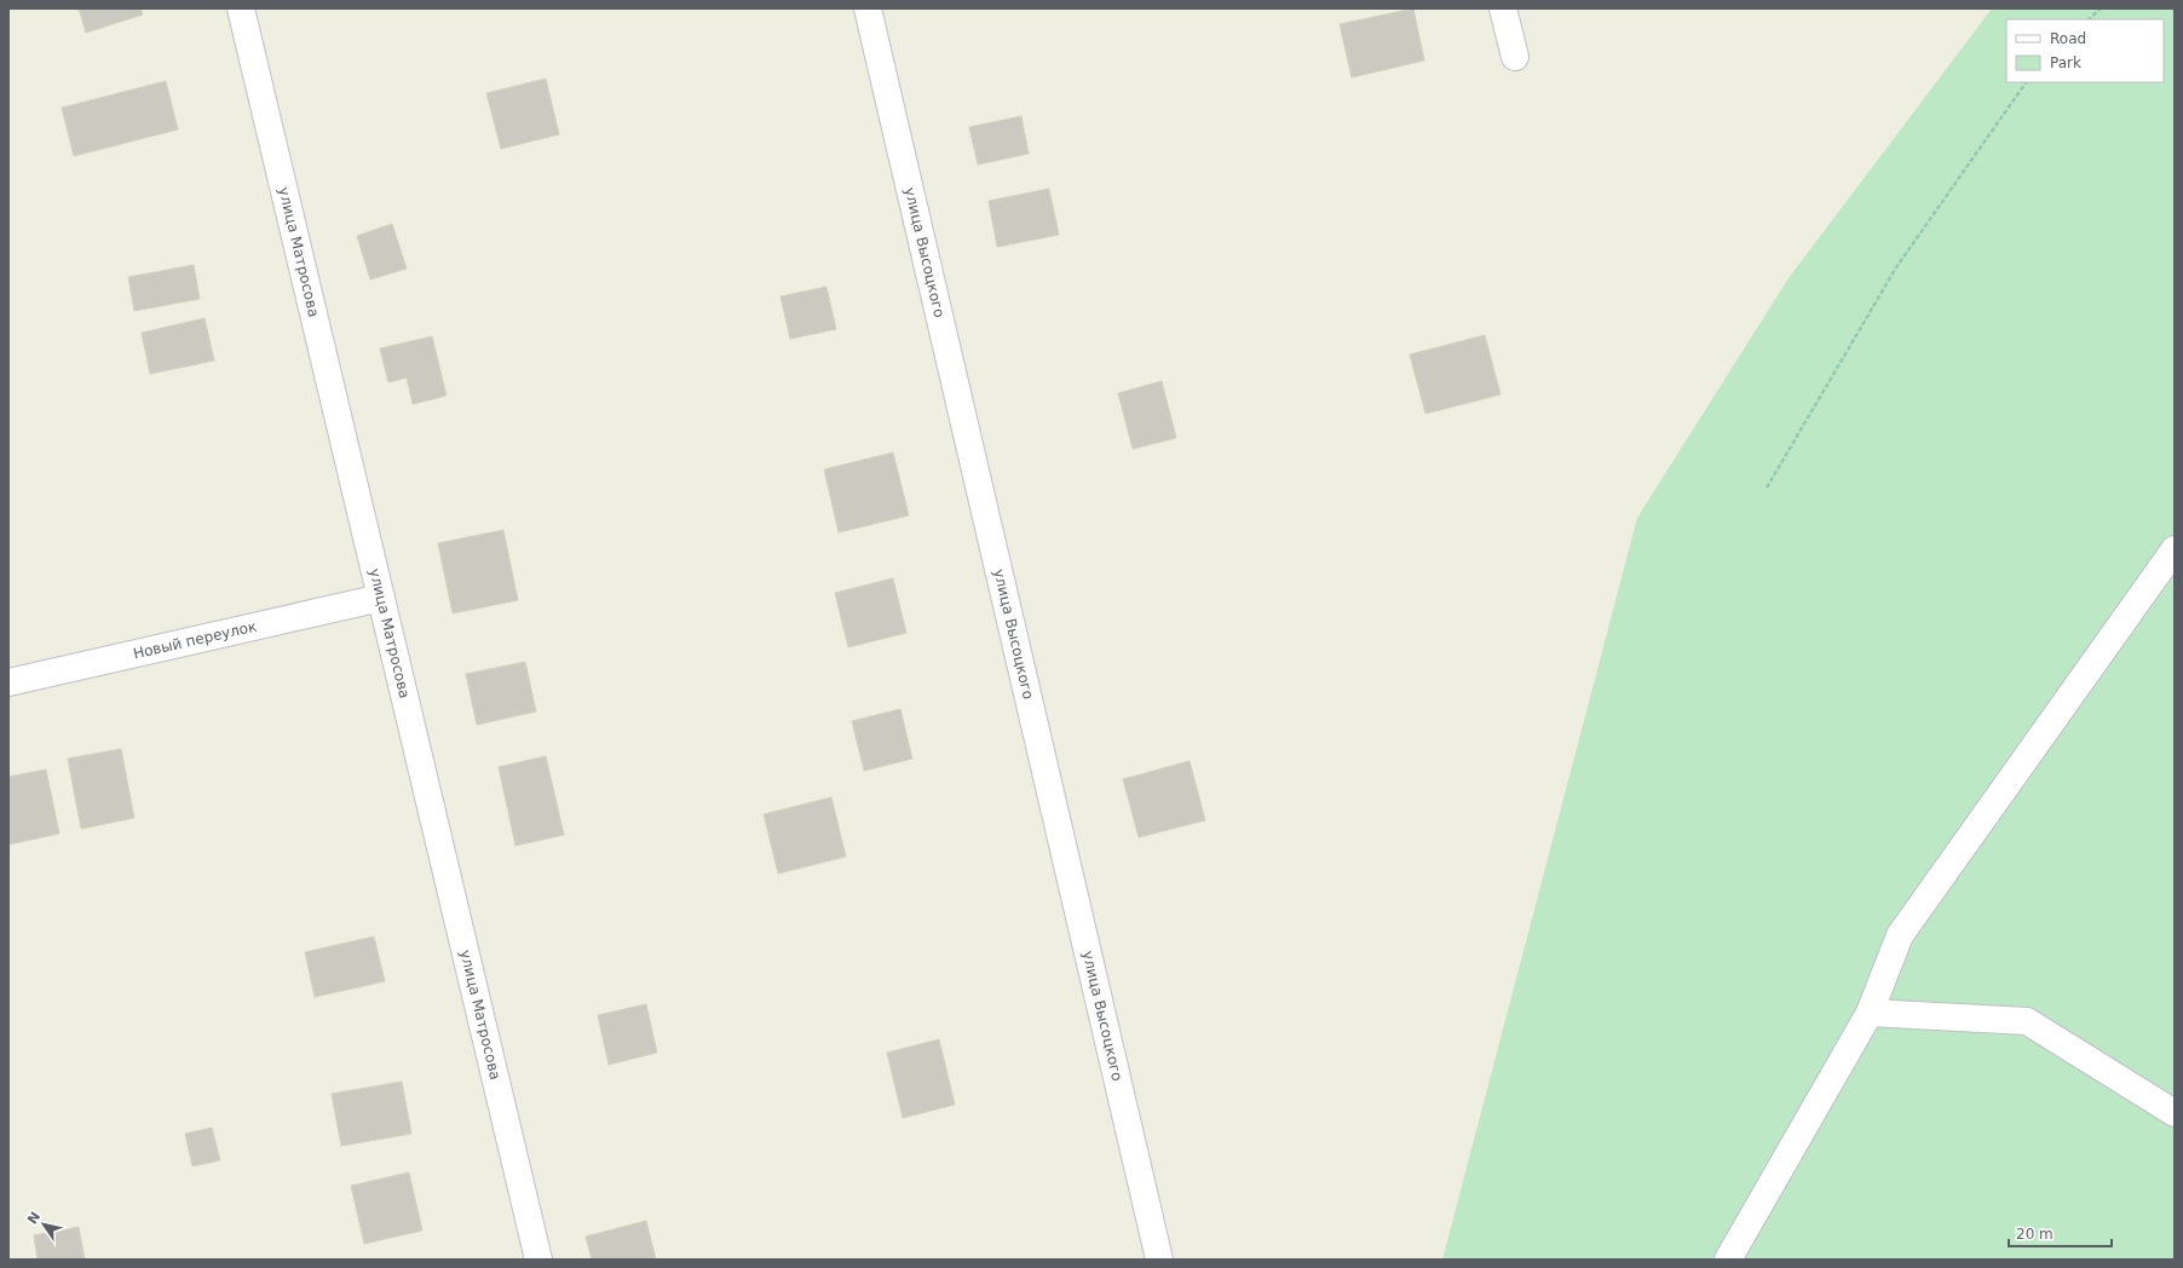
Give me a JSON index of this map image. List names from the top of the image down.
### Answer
{
  "streets": {
    "street": ["улица Высоцкого", "улица Матросова", "Новый переулок"]
  },
  "crossings": [
    ["улица Матросова", "Новый переулок"]
  ],
  "legend": ["Road", "Park"],
  "scale_bar": "20 m",
  "north": "top left"
}
